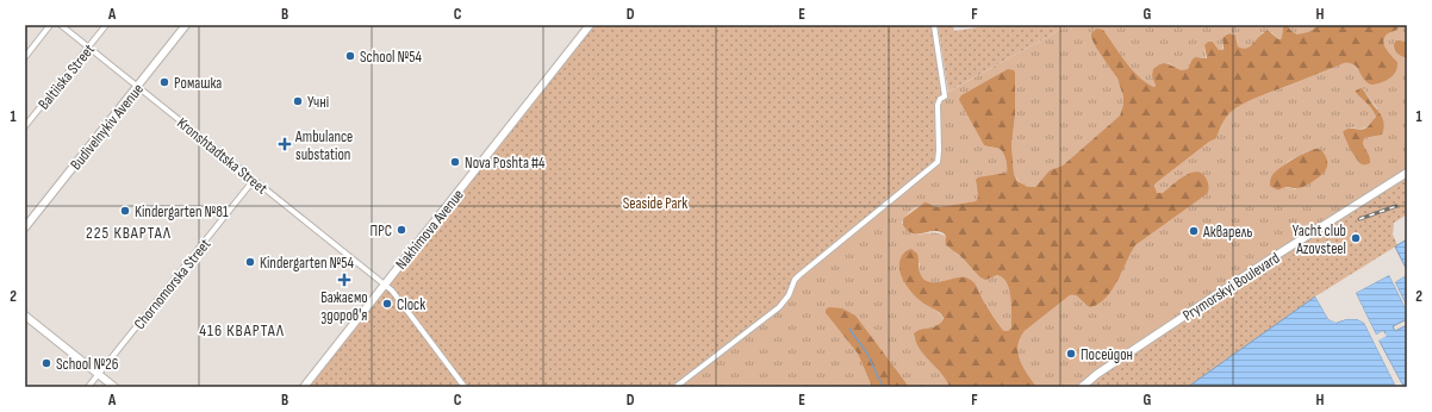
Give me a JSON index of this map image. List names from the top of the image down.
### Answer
{
  "streets": {
    "main road": ["Budivelnykiv Avenue", "Nakhimova Avenue", "Prymorskyi Boulevard"],
    "street": ["Baltiiska Street", "Kronshtadtska Street", "Chornomorska Street"]
  },
  "crossings": [
    ["Baltiiska Street", "Kronshtadtska Street"],
    ["Budivelnykiv Avenue", "Kronshtadtska Street"],
    ["Kronshtadtska Street", "Nakhimova Avenue"],
    ["Kronshtadtska Street", "Chornomorska Street"]
  ],
  "districts": ["225 КВАРТАЛ", "416 КВАРТАЛ"],
  "parks": ["Seaside Park"],
  "places": {
    "other": [
      "School №54",
      "Ромашка",
      "Учні",
      "Nova Poshta #4",
      "Kindergarten №81",
      "ПРС",
      "Акварель",
      "Yacht club Azovsteel",
      "Kindergarten №54",
      "Clock",
      "Посейдон",
      "School №26"
    ],
    "health": ["Ambulance substation", "Бажаємо здоров'я"]
  },
  "grid": {
    "columns": [
      "A",
      "B",
      "C",
      "D",
      "E",
      "F",
      "G",
      "H"
    ],
    "rows": ["1", "2"]
  }
}
